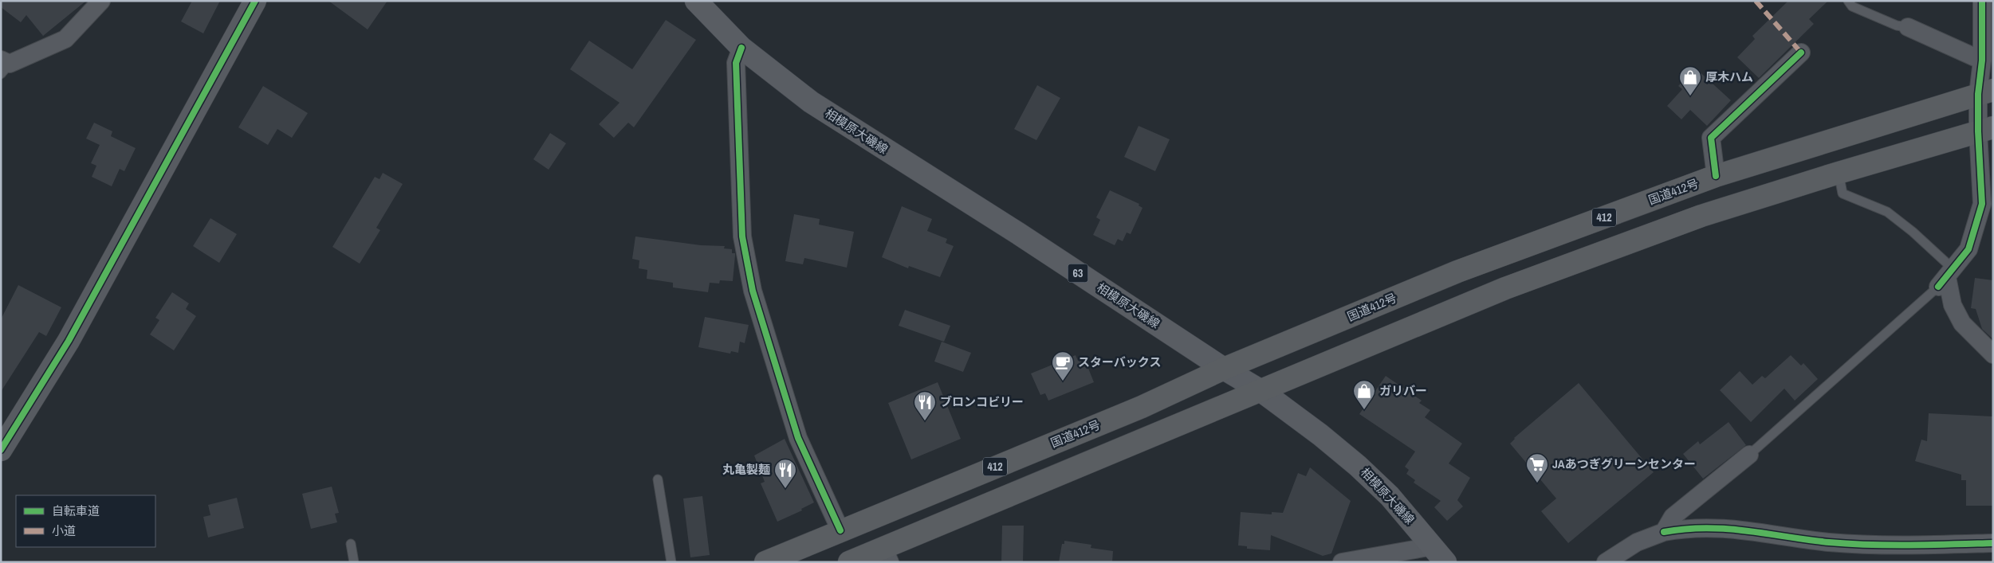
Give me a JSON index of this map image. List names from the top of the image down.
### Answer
{
  "streets": {
    "highway": ["国道412号", "412"],
    "main road": ["相模原大磯線", "63"]
  },
  "crossings": [
    ["相模原大磯線", "国道412号"]
  ],
  "places": {
    "shop": ["厚木ハム", "ガリバー"],
    "cafe": ["スターバックス"],
    "restaurant": ["ブロンコビリー", "丸亀製麺"],
    "supermarket": ["JAあつぎグリーンセンター"]
  },
  "legend": ["自転車道", "小道"]
}
